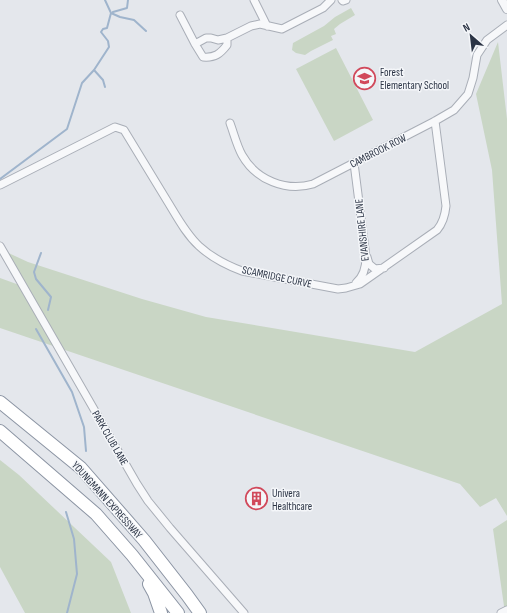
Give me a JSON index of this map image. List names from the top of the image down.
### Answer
{
  "streets": {
    "highway": ["YOUNGMANN EXPRESSWAY"],
    "street": [
      "CAMBROOK ROW",
      "EVANSHIRE LANE",
      "SCAMRIDGE CURVE",
      "PARK CLUB LANE"
    ]
  },
  "crossings": [
    ["CAMBROOK ROW", "EVANSHIRE LANE"],
    ["CAMBROOK ROW", "SCAMRIDGE CURVE"],
    ["EVANSHIRE LANE", "SCAMRIDGE CURVE"]
  ],
  "places": {
    "school or university": ["Forest Elementary School"],
    "building": ["Univera Healthcare"]
  },
  "north": "top left"
}
